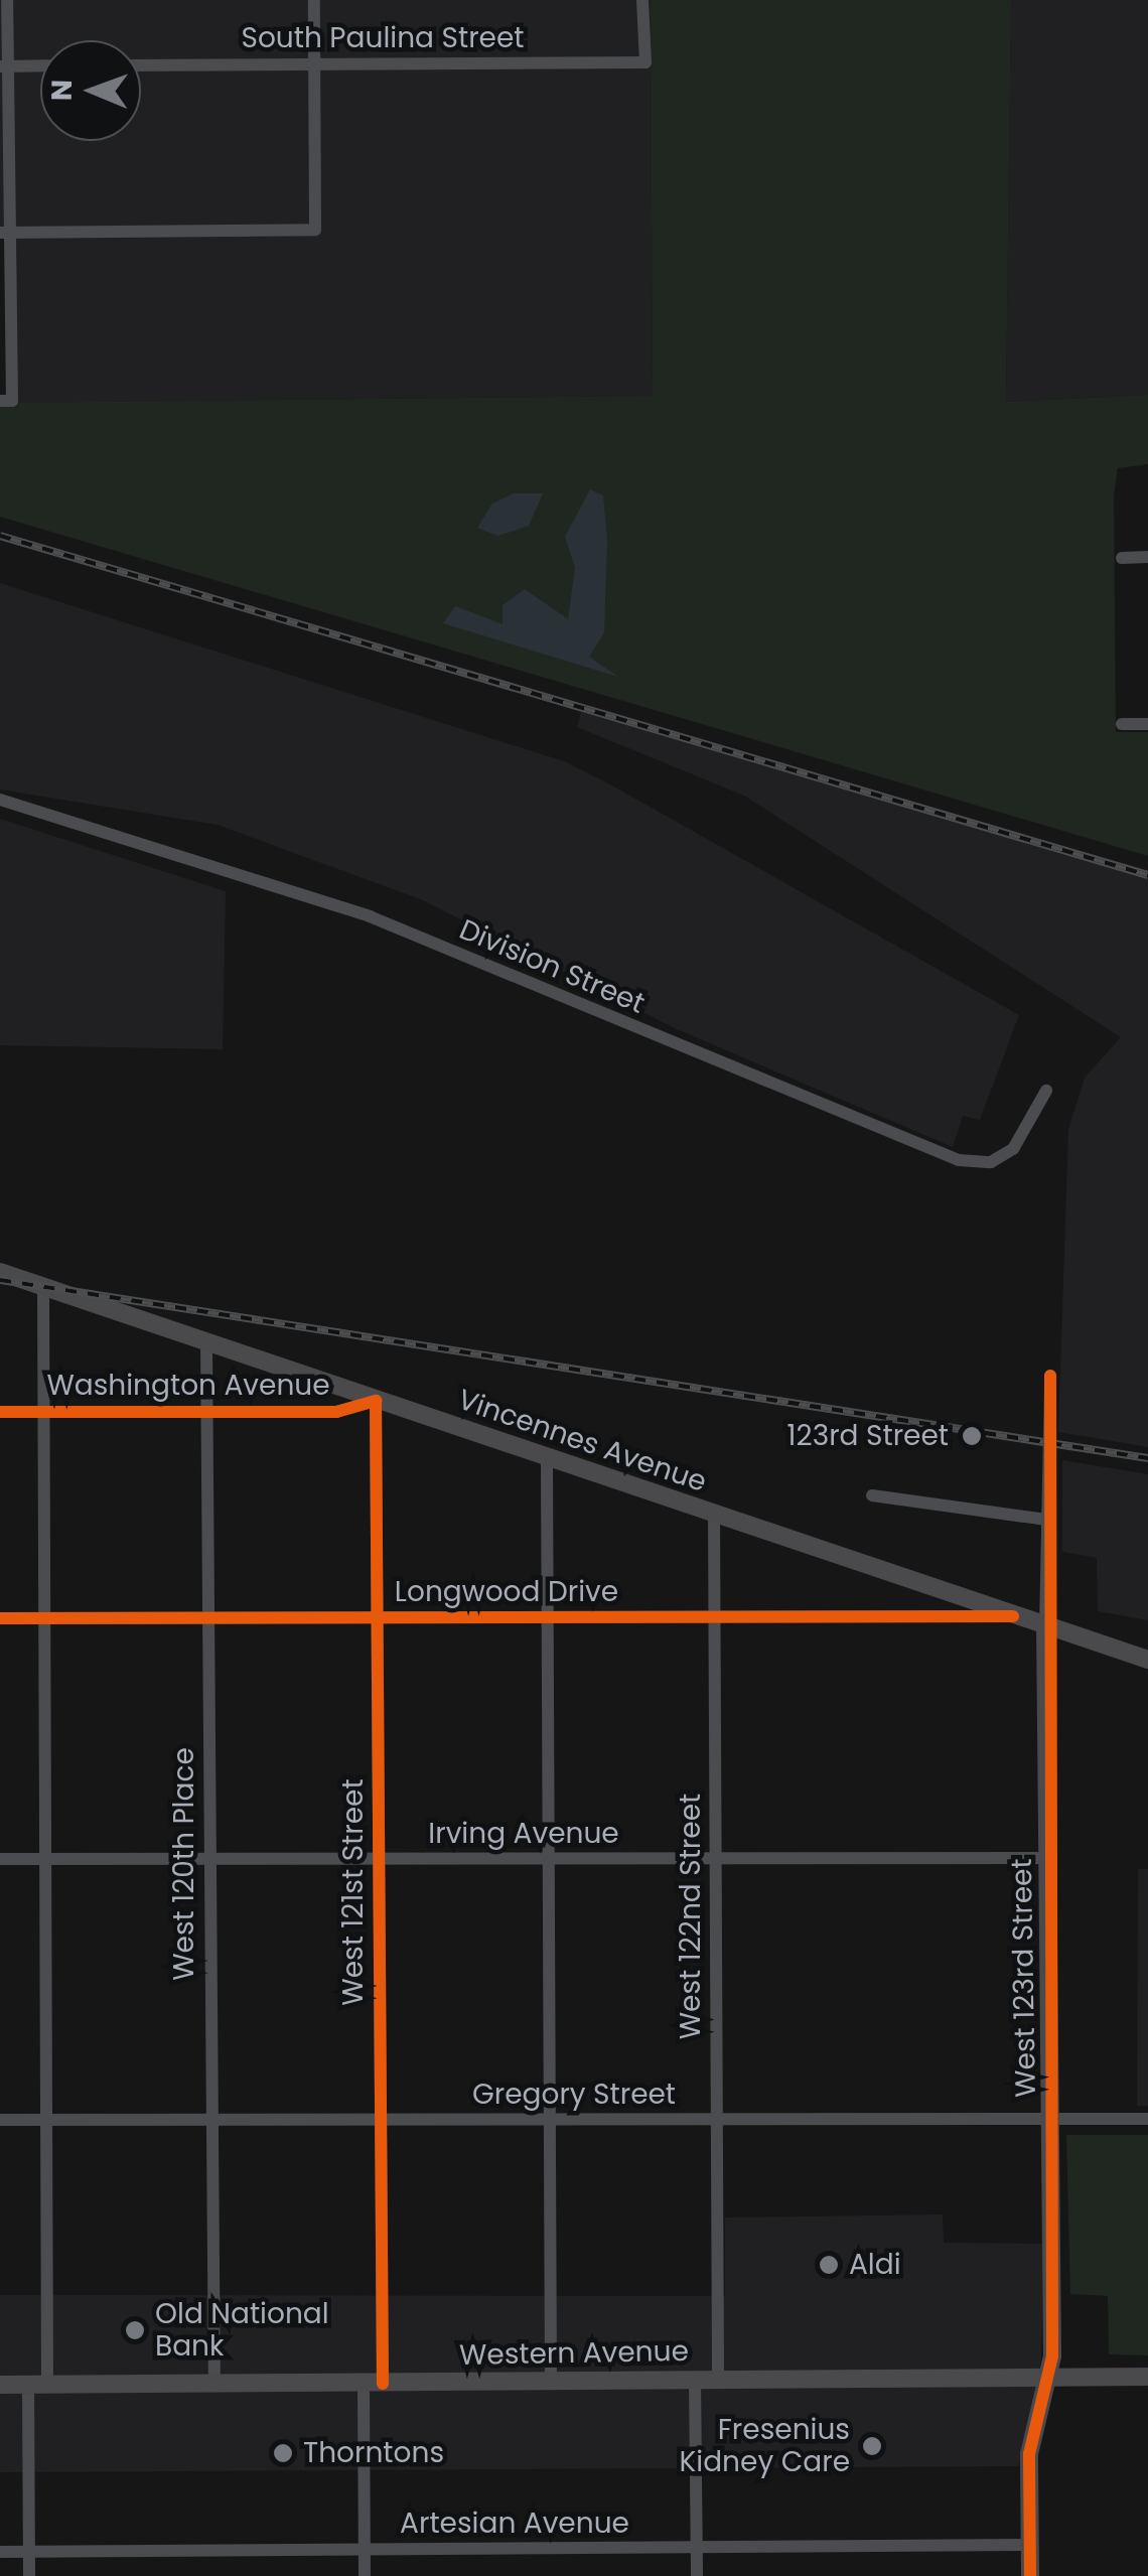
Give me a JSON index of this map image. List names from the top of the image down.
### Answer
{
  "streets": {
    "main road": ["Vincennes Avenue", "West 123rd Street", "Western Avenue"],
    "street": [
      "South Paulina Street",
      "Division Street",
      "Washington Avenue",
      "Longwood Drive",
      "Irving Avenue",
      "West 120th Place",
      "West 121st Street",
      "West 122nd Street",
      "Gregory Street",
      "Artesian Avenue"
    ]
  },
  "crossings": [
    ["Washington Avenue", "Vincennes Avenue"],
    ["Washington Avenue", "West 120th Place"],
    ["Washington Avenue", "West 121st Street"],
    ["Vincennes Avenue", "Longwood Drive"],
    ["Vincennes Avenue", "West 120th Place"],
    ["Vincennes Avenue", "West 121st Street"],
    ["Vincennes Avenue", "West 122nd Street"],
    ["Vincennes Avenue", "West 123rd Street"],
    ["Longwood Drive", "West 120th Place"],
    ["Longwood Drive", "West 121st Street"],
    ["Longwood Drive", "West 122nd Street"],
    ["Irving Avenue", "West 120th Place"],
    ["Irving Avenue", "West 121st Street"],
    ["Irving Avenue", "West 122nd Street"],
    ["Irving Avenue", "West 123rd Street"],
    ["West 120th Place", "Gregory Street"],
    ["West 120th Place", "Western Avenue"],
    ["West 121st Street", "Gregory Street"],
    ["West 121st Street", "Western Avenue"],
    ["West 122nd Street", "Gregory Street"],
    ["West 122nd Street", "Western Avenue"],
    ["West 123rd Street", "Gregory Street"],
    ["West 123rd Street", "Western Avenue"],
    ["West 123rd Street", "Artesian Avenue"]
  ],
  "places": [
    "123rd Street",
    "Aldi",
    "Old National Bank",
    "Fresenius Kidney Care",
    "Thorntons"
  ],
  "north": "left"
}
